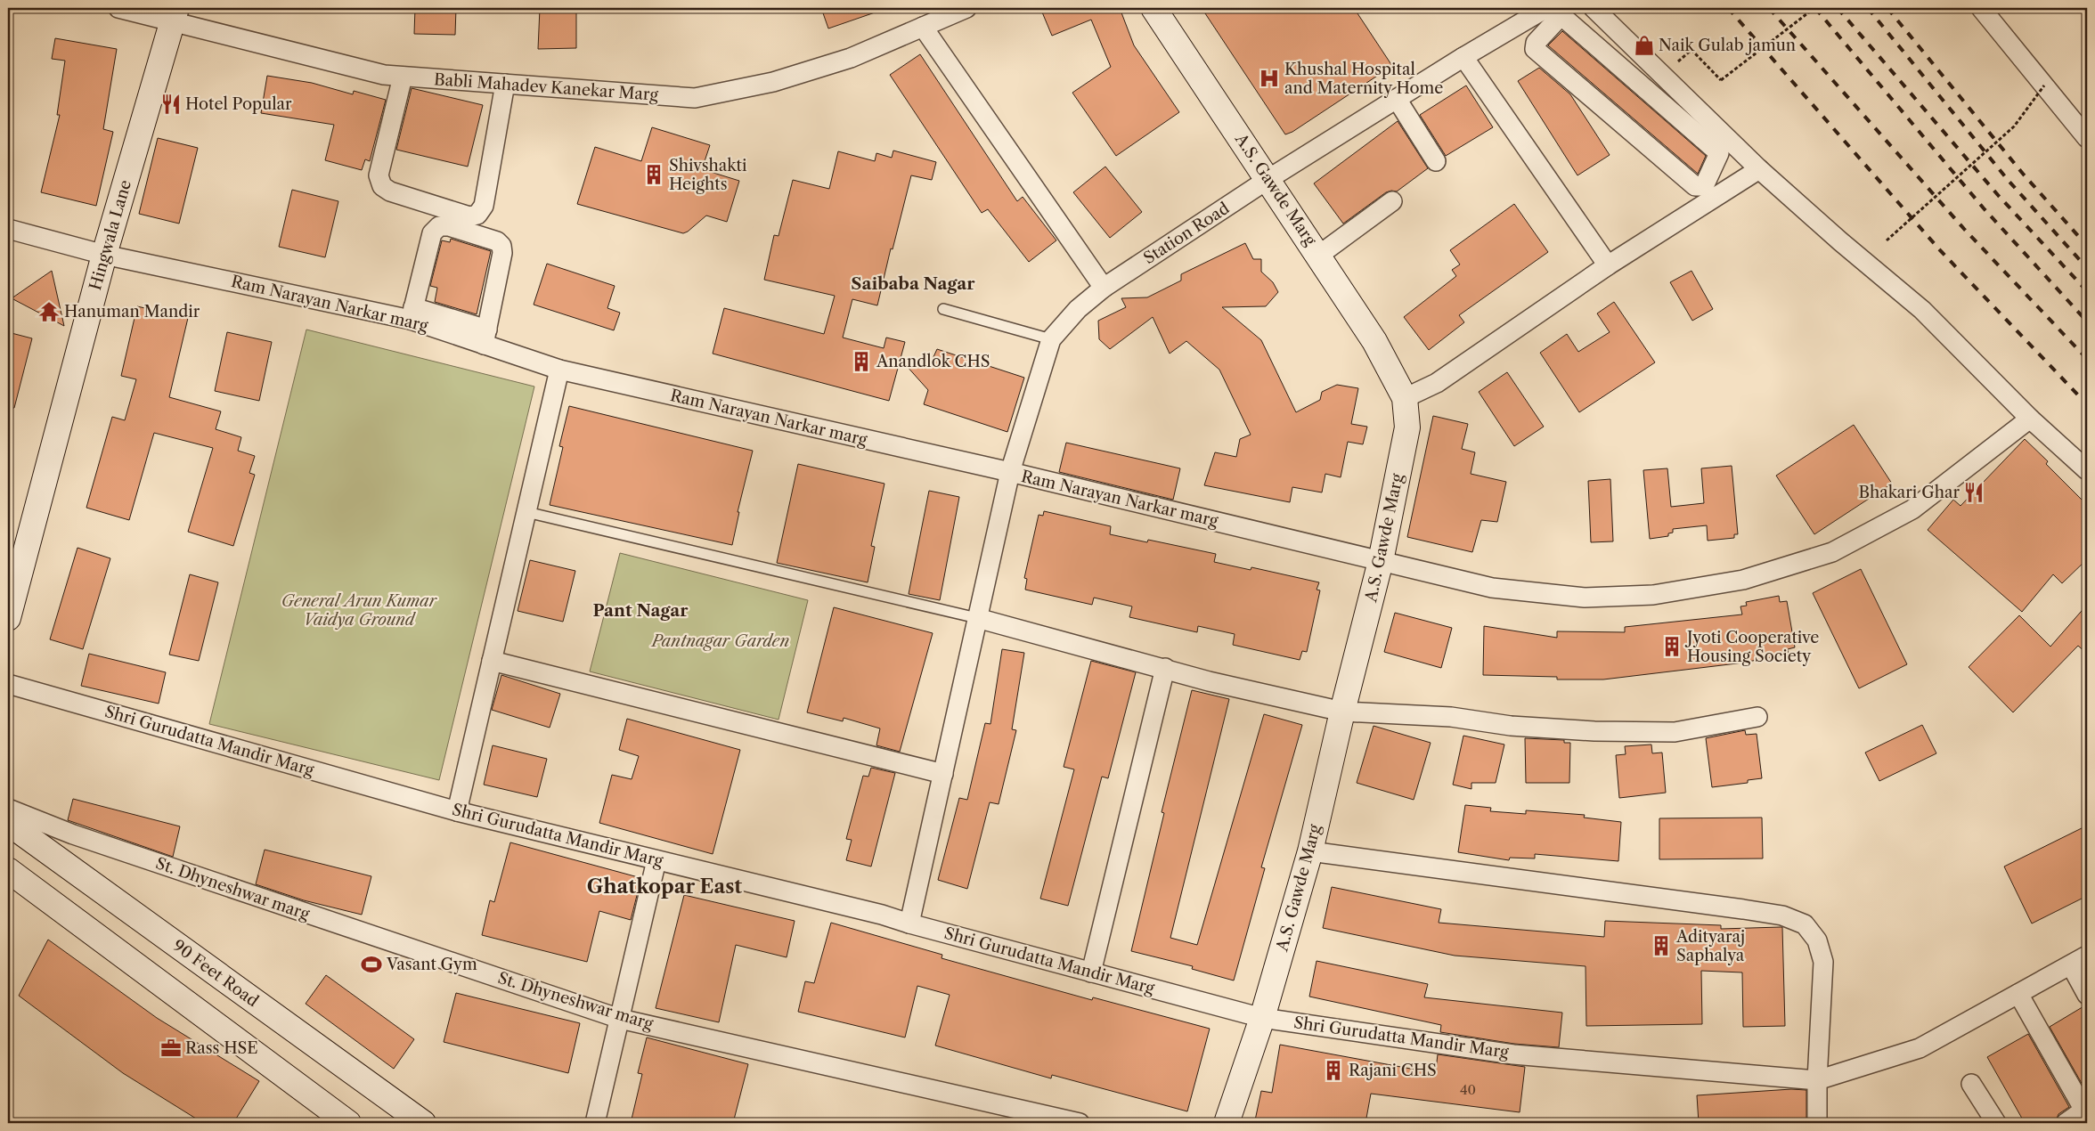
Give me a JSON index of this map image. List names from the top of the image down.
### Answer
{
  "streets": {
    "street": [
      "Babli Mahadev Kanekar Marg",
      "A.S. Gawde Marg",
      "Station Road",
      "Hingwala Lane",
      "Ram Narayan Narkar marg",
      "Shri Gurudatta Mandir Marg",
      "St. Dhyneshwar marg",
      "90 Feet Road"
    ]
  },
  "crossings": [
    ["Babli Mahadev Kanekar Marg", "Hingwala Lane"],
    ["A.S. Gawde Marg", "Station Road"],
    ["A.S. Gawde Marg", "Ram Narayan Narkar marg"],
    ["A.S. Gawde Marg", "Shri Gurudatta Mandir Marg"],
    ["Hingwala Lane", "Ram Narayan Narkar marg"]
  ],
  "districts": ["Saibaba Nagar", "Pant Nagar", "Ghatkopar East"],
  "parks": ["General Arun Kumar Vaidya Ground", "Pantnagar Garden"],
  "places": {
    "shop": ["Naik Gulab jamun"],
    "hospital": ["Khushal Hospital and Maternity Home"],
    "restaurant": ["Hotel Popular", "Bhakari Ghar"],
    "building": [
      "Shivshakti Heights",
      "Anandlok CHS",
      "Jyoti Cooperative Housing Society",
      "Adityaraj Saphalya",
      "Rajani CHS"
    ],
    "temple": ["Hanuman Mandir"],
    "sports": ["Vasant Gym"],
    "office": ["Rass HSE"]
  },
  "house_numbers": ["40"]
}
